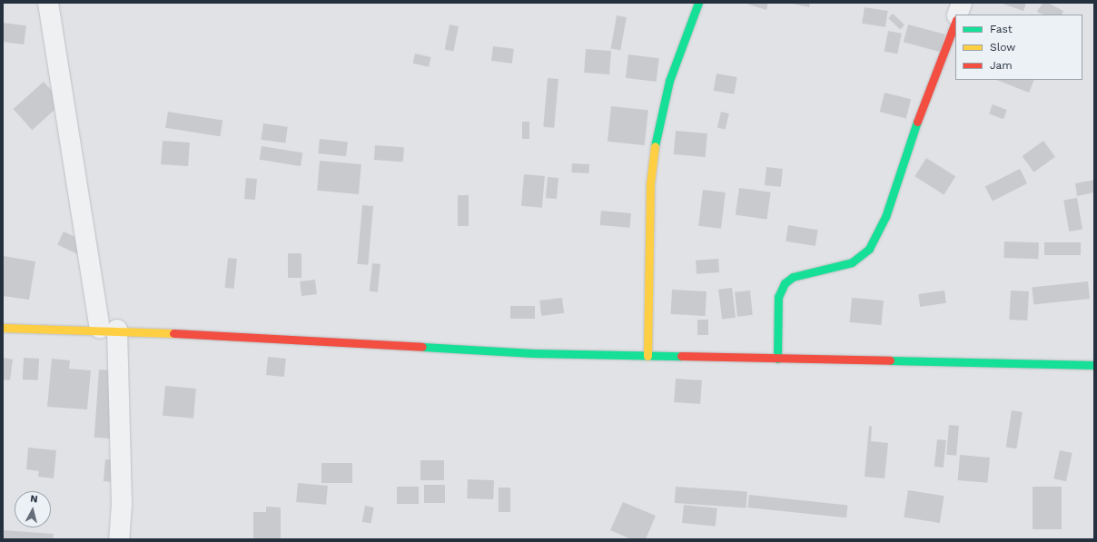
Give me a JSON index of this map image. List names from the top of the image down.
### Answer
{
  "legend": ["Fast", "Slow", "Jam"],
  "north": "top"
}
